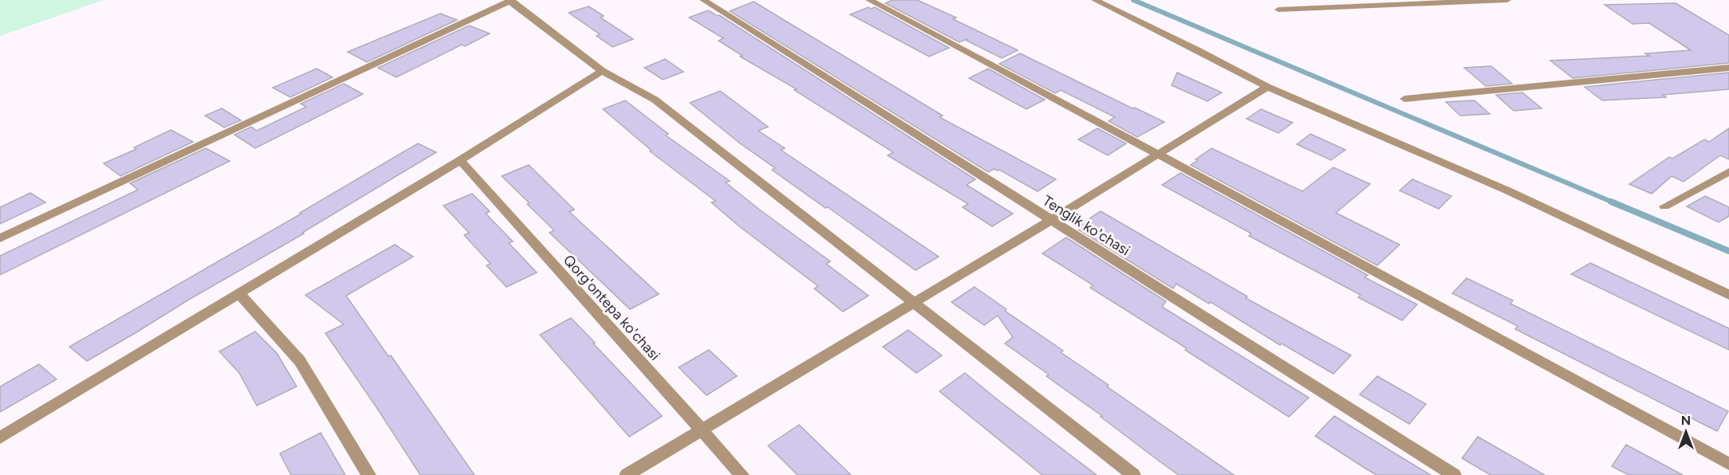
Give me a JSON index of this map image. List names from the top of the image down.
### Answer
{
  "streets": {
    "street": ["Tenglik ko'chasi", "Qorg'ontepa ko'chasi"]
  },
  "north": "top"
}
